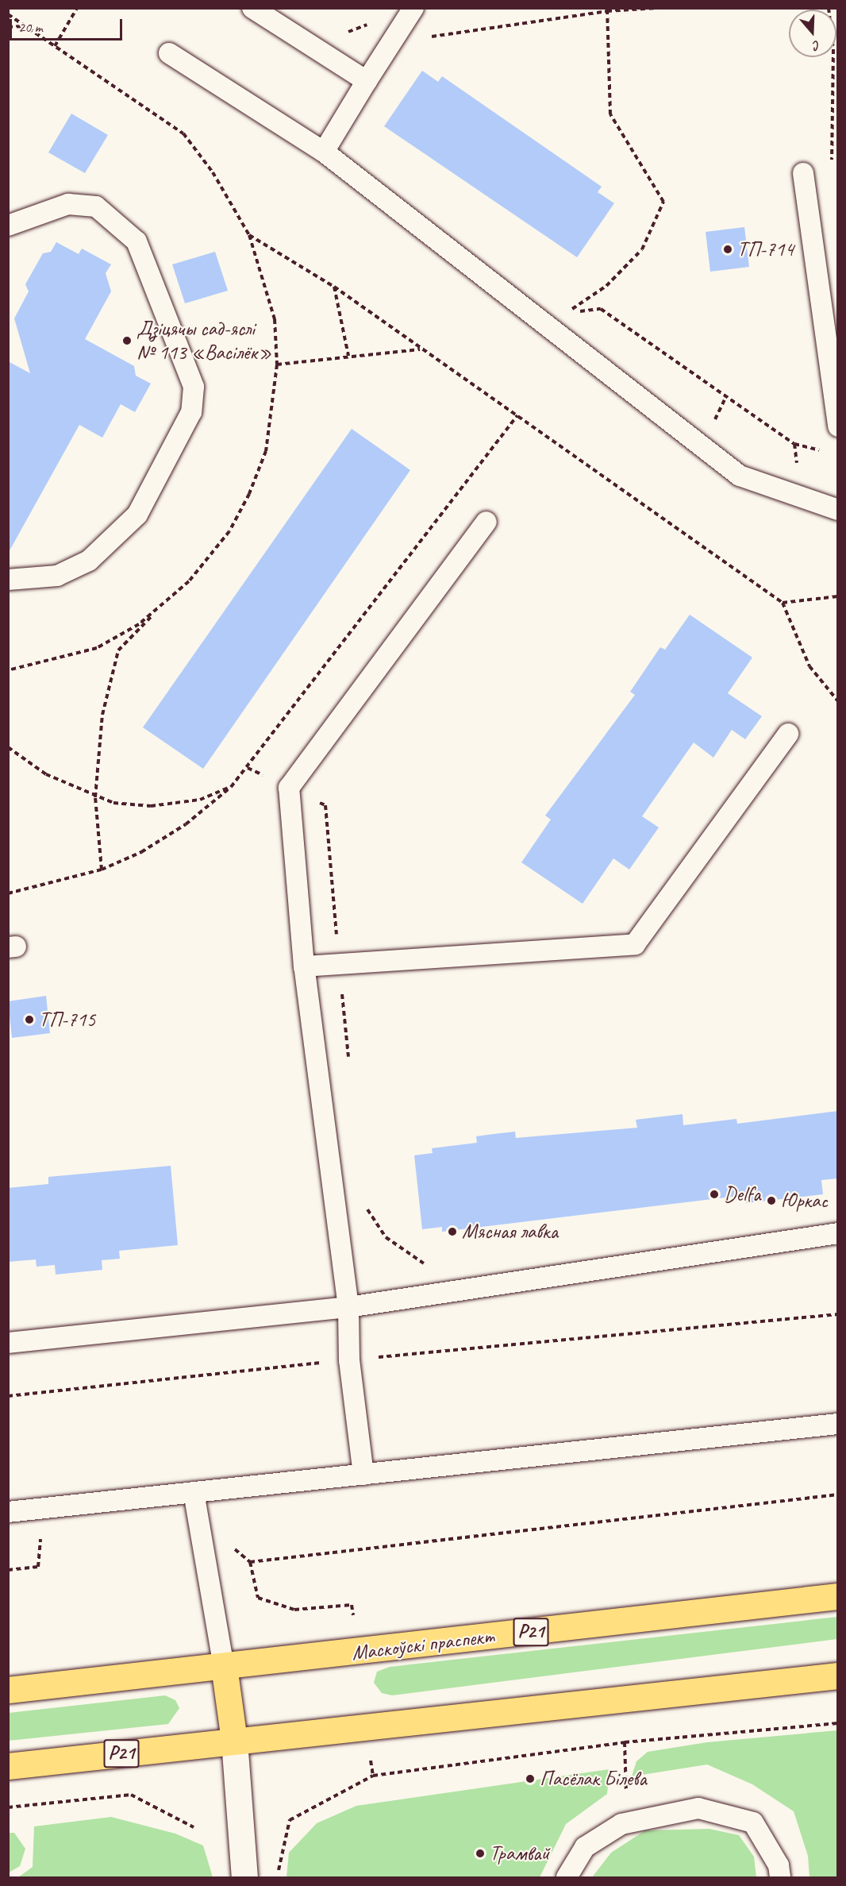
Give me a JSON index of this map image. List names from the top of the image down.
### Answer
{
  "streets": {
    "main road": ["Р21", "Маскоўскі праспект"]
  },
  "places": [
    "ТП-714",
    "Дзіцячы сад-яслі № 113 «Васілёк»",
    "ТП-715",
    "Delfa",
    "Юркас",
    "Мясная лавка",
    "Пасёлак Білева",
    "Трамвай"
  ],
  "scale_bar": "20 m",
  "north": "bottom"
}
